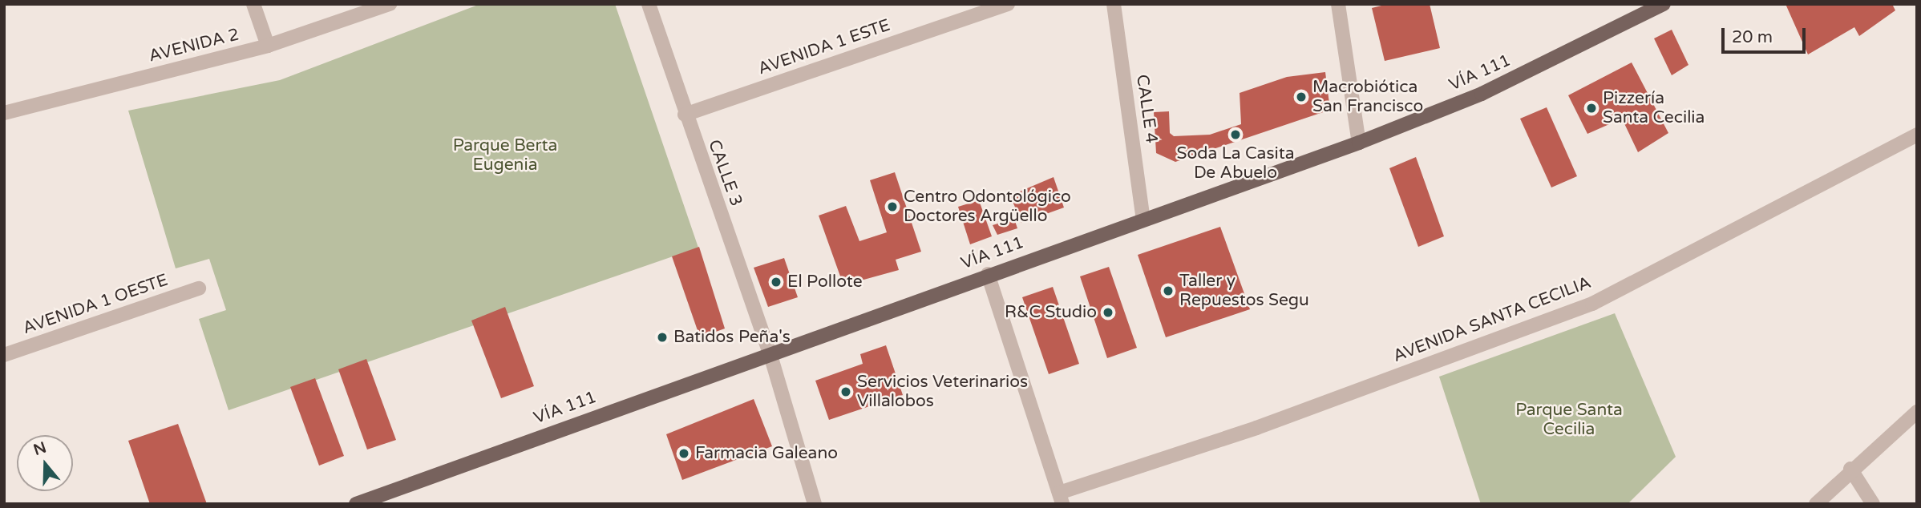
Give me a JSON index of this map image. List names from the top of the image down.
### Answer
{
  "streets": {
    "main road": ["VÍA 111"],
    "street": [
      "AVENIDA 2",
      "AVENIDA 1 ESTE",
      "CALLE 4",
      "CALLE 3",
      "AVENIDA 1 OESTE",
      "AVENIDA SANTA CECILIA"
    ]
  },
  "crossings": [
    ["AVENIDA 1 ESTE", "CALLE 3"],
    ["VÍA 111", "CALLE 4"],
    ["VÍA 111", "CALLE 3"]
  ],
  "parks": ["Parque Berta Eugenia", "Parque Santa Cecilia"],
  "places": [
    "Macrobiótica San Francisco",
    "Pizzería Santa Cecilia",
    "Soda La Casita De Abuelo",
    "Centro Odontológico Doctores Argüello",
    "El Pollote",
    "Taller y Repuestos Segu",
    "R&C Studio",
    "Batidos Peña's",
    "Servicios Veterinarios Villalobos",
    "Farmacia Galeano"
  ],
  "scale_bar": "20 m",
  "north": "top"
}
